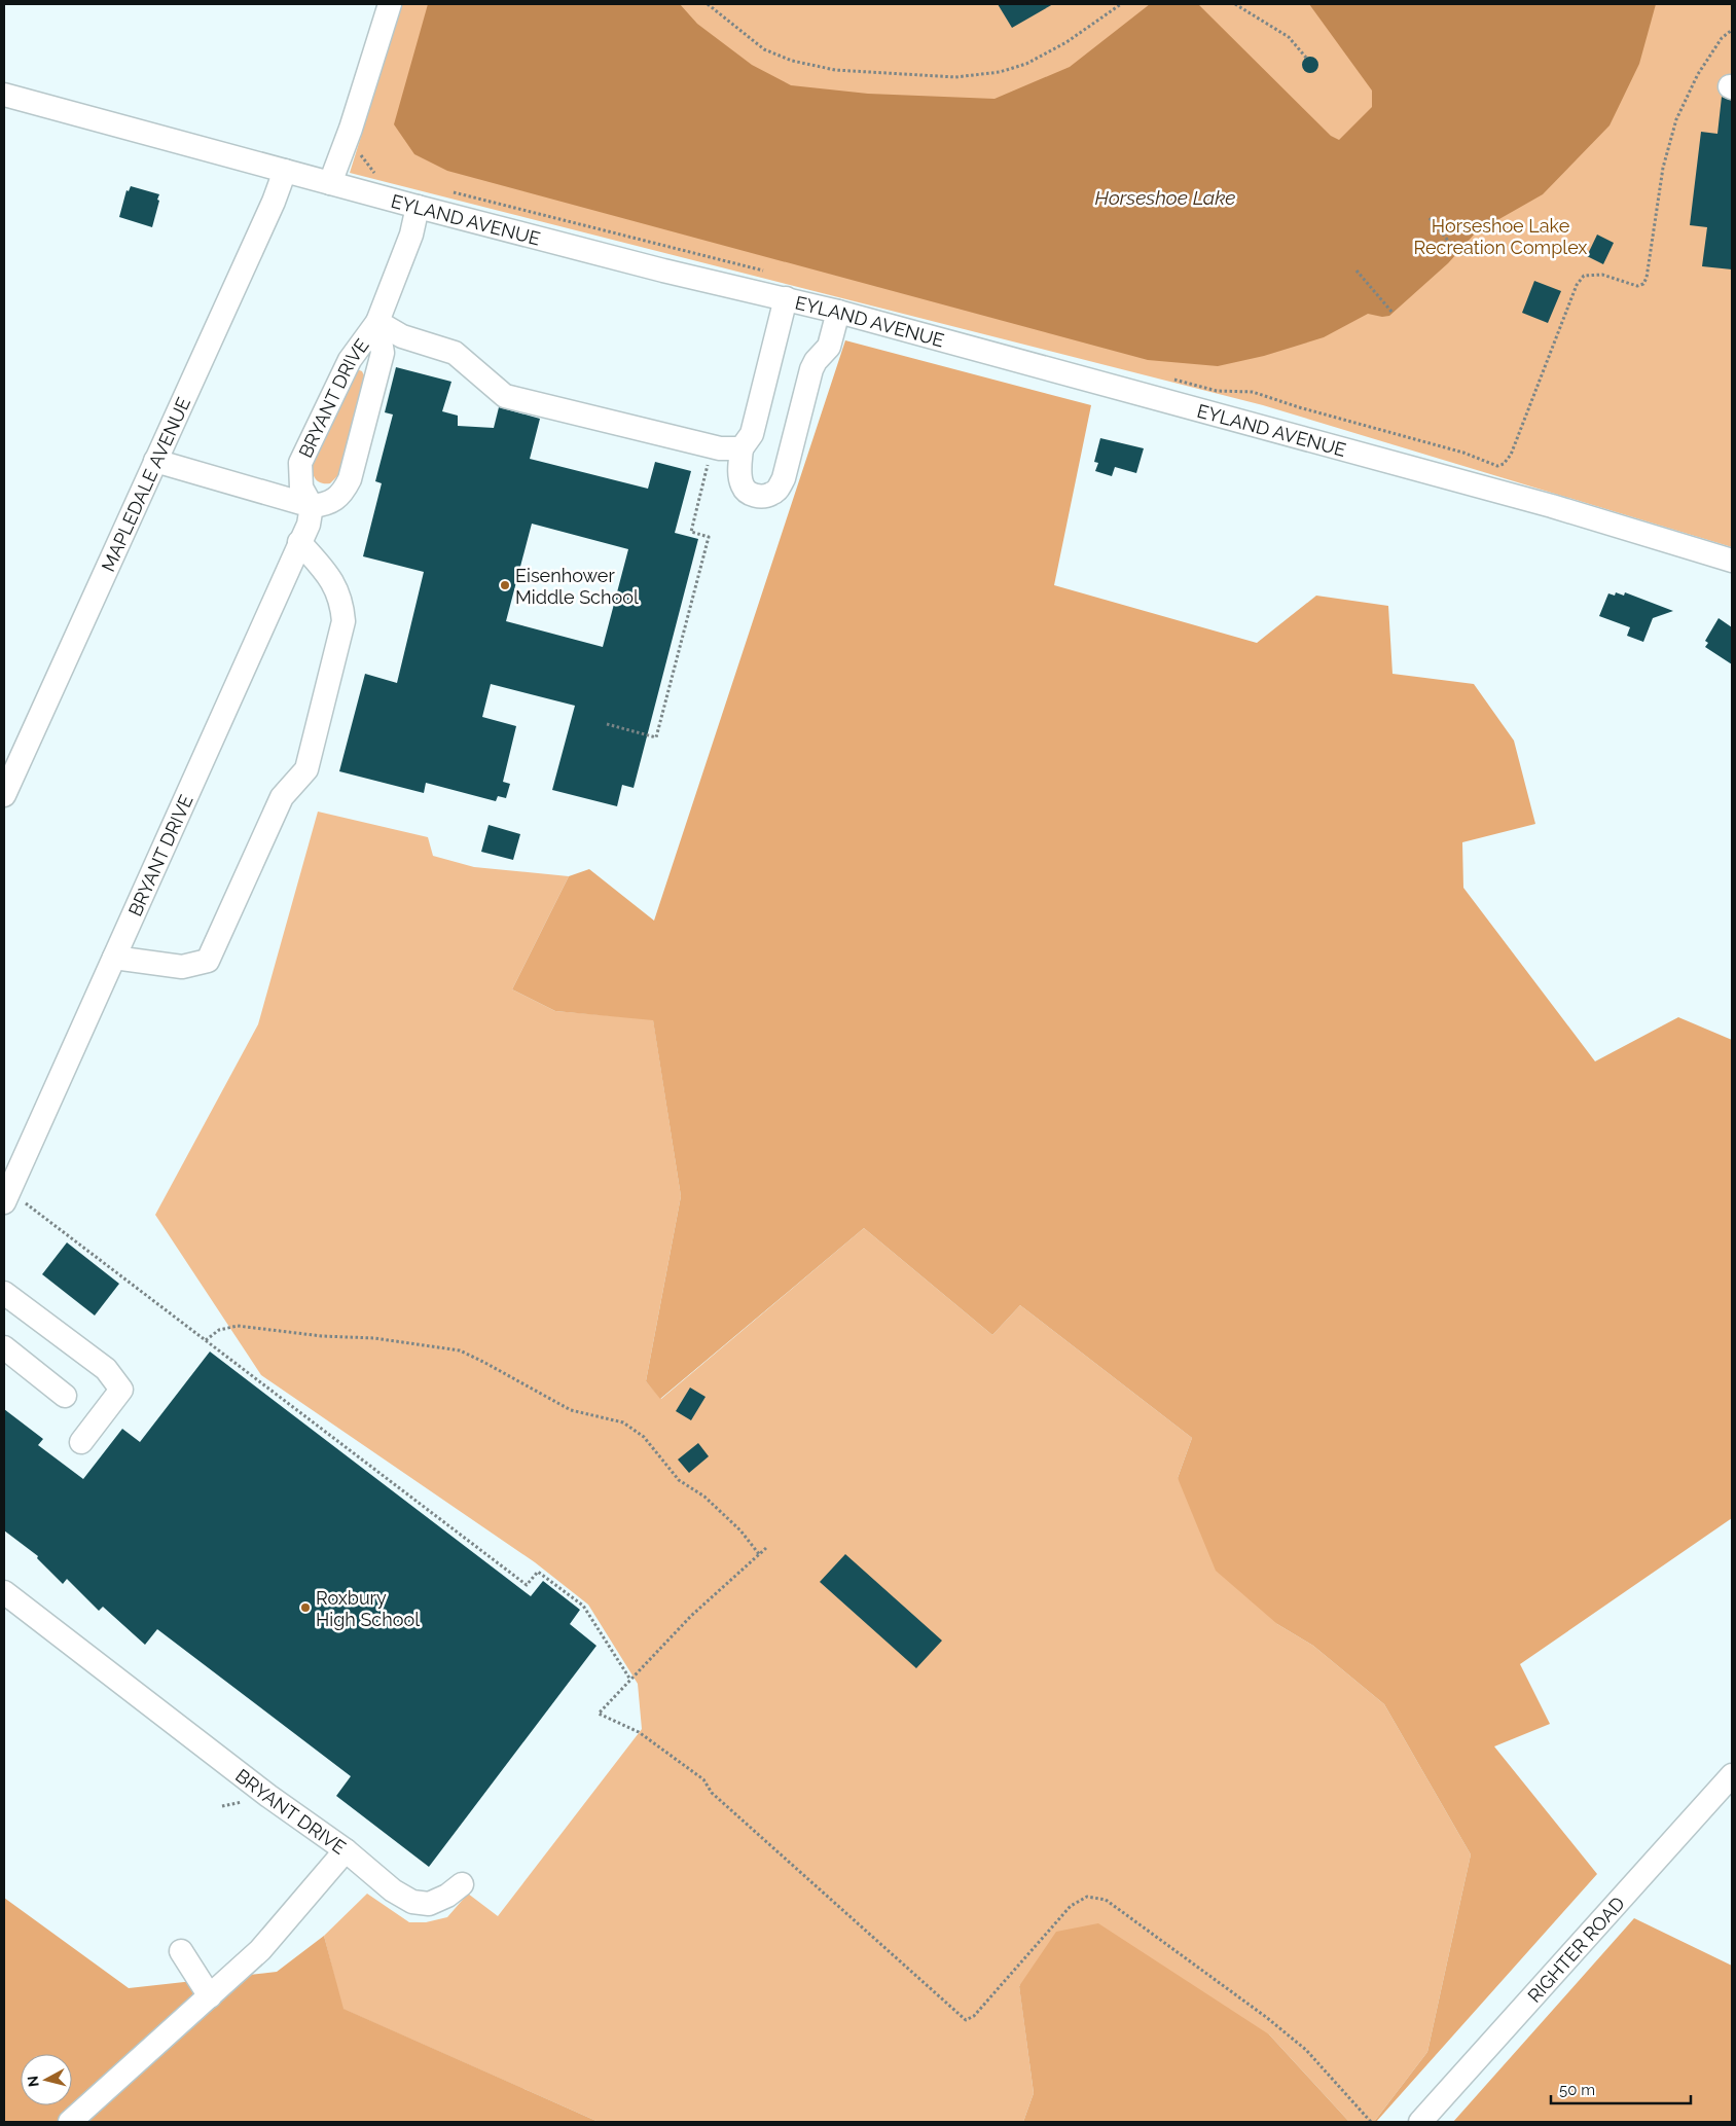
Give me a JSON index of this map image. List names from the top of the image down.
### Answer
{
  "streets": {
    "street": [
      "EYLAND AVENUE",
      "BRYANT DRIVE",
      "MAPLEDALE AVENUE",
      "RIGHTER ROAD"
    ]
  },
  "crossings": [
    ["EYLAND AVENUE", "BRYANT DRIVE"],
    ["EYLAND AVENUE", "MAPLEDALE AVENUE"]
  ],
  "water": ["Horseshoe Lake"],
  "parks": ["Horseshoe Lake Recreation Complex"],
  "places": ["Eisenhower Middle School", "Roxbury High School"],
  "scale_bar": "50 m",
  "north": "left"
}
